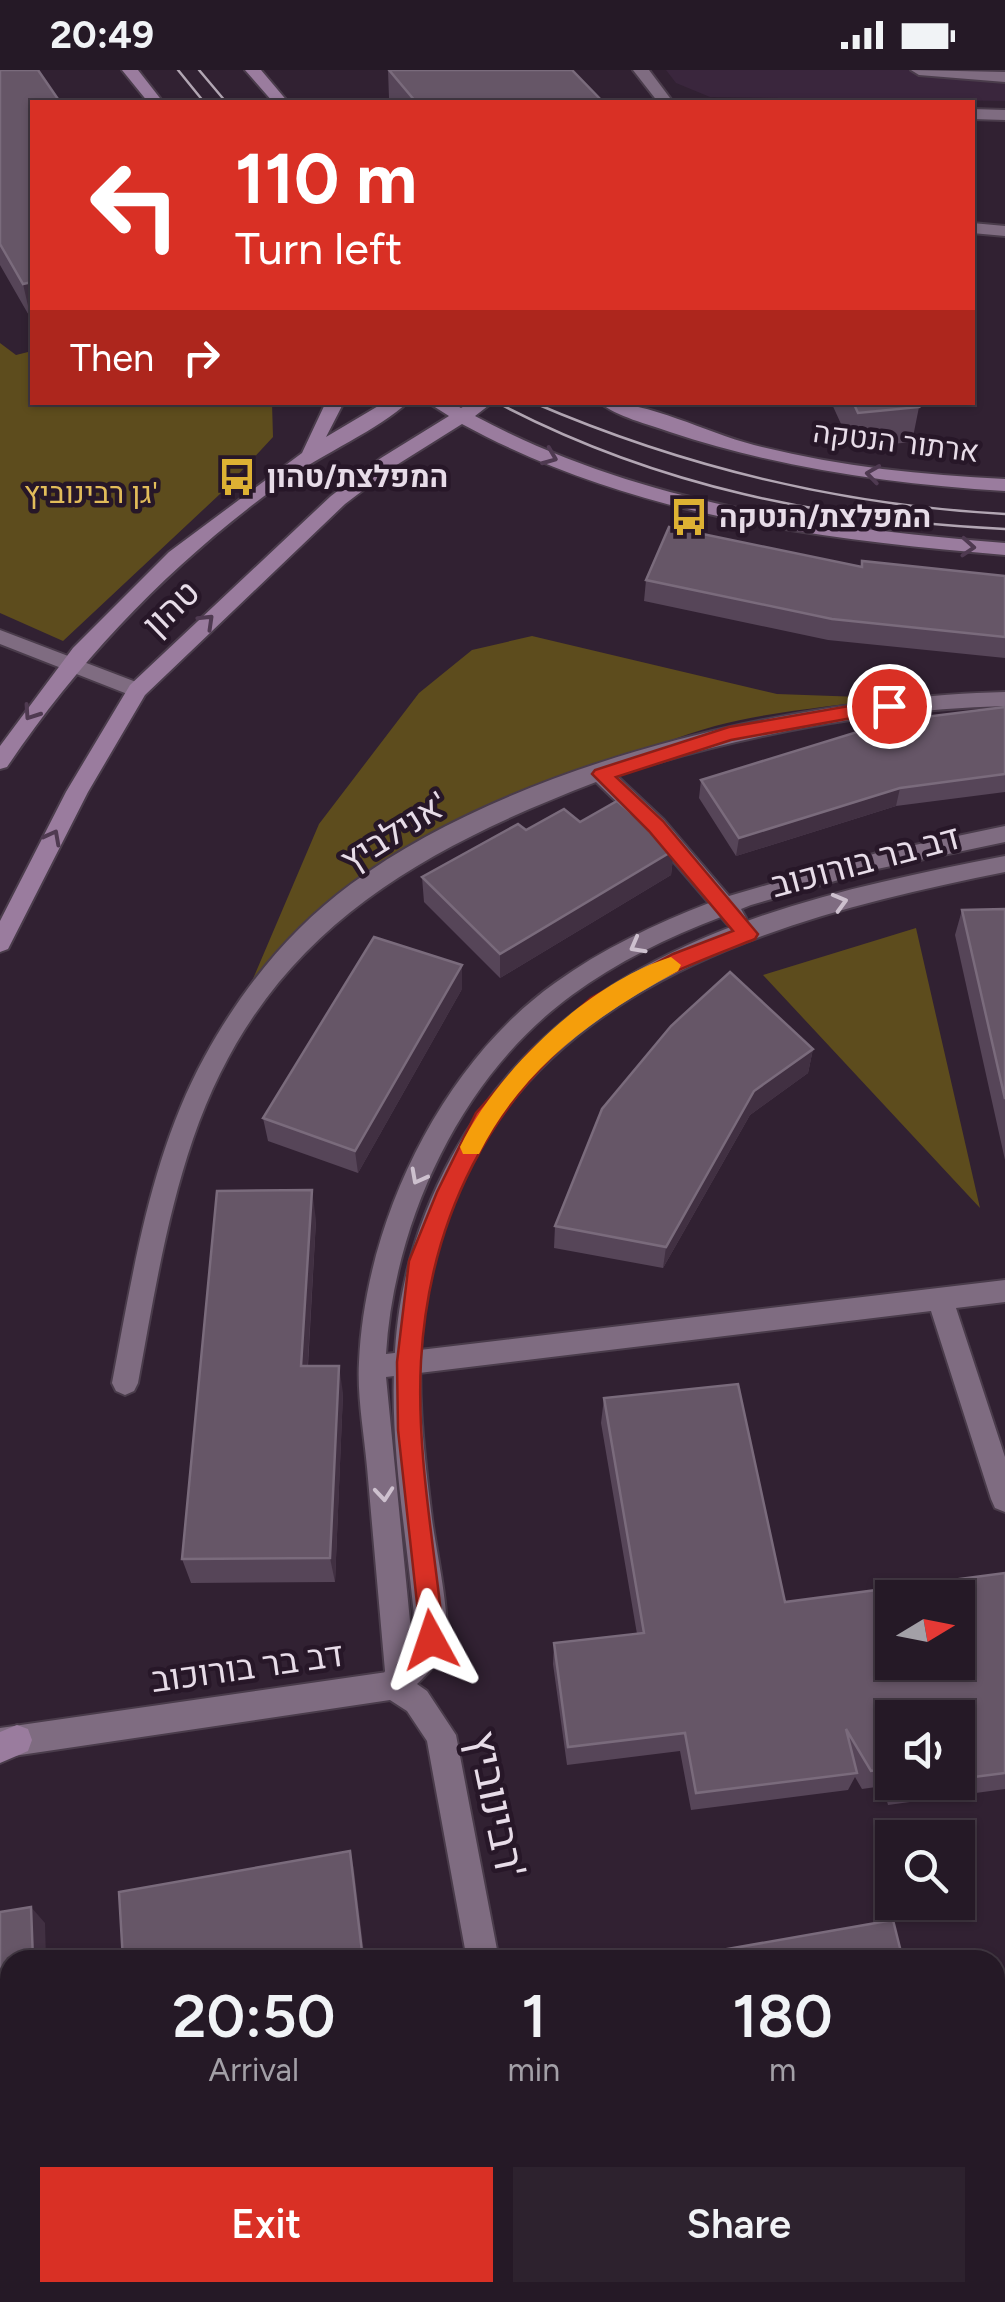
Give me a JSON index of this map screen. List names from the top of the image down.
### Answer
{
  "streets": {
    "main road": ["ארתור הנטקה", "טהון"],
    "street": ["אנילביץ'", "דב בר בורוכוב", "רבינוביץ'"]
  },
  "crossings": [
    ["דב בר בורוכוב", "רבינוביץ'"]
  ],
  "parks": ["גן רבינוביץ'"],
  "places": {
    "bus stop": ["המפלצת/טהון", "המפלצת/הנטקה"]
  },
  "north": "right",
  "page": {
    "status": "20:49",
    "turn": ["110 m", "Turn left"],
    "then": "Then",
    "eta": [
      "20:50",
      "Arrival",
      "1",
      "min",
      "180",
      "m"
    ],
    "buttons": ["Exit", "Share"]
  }
}
